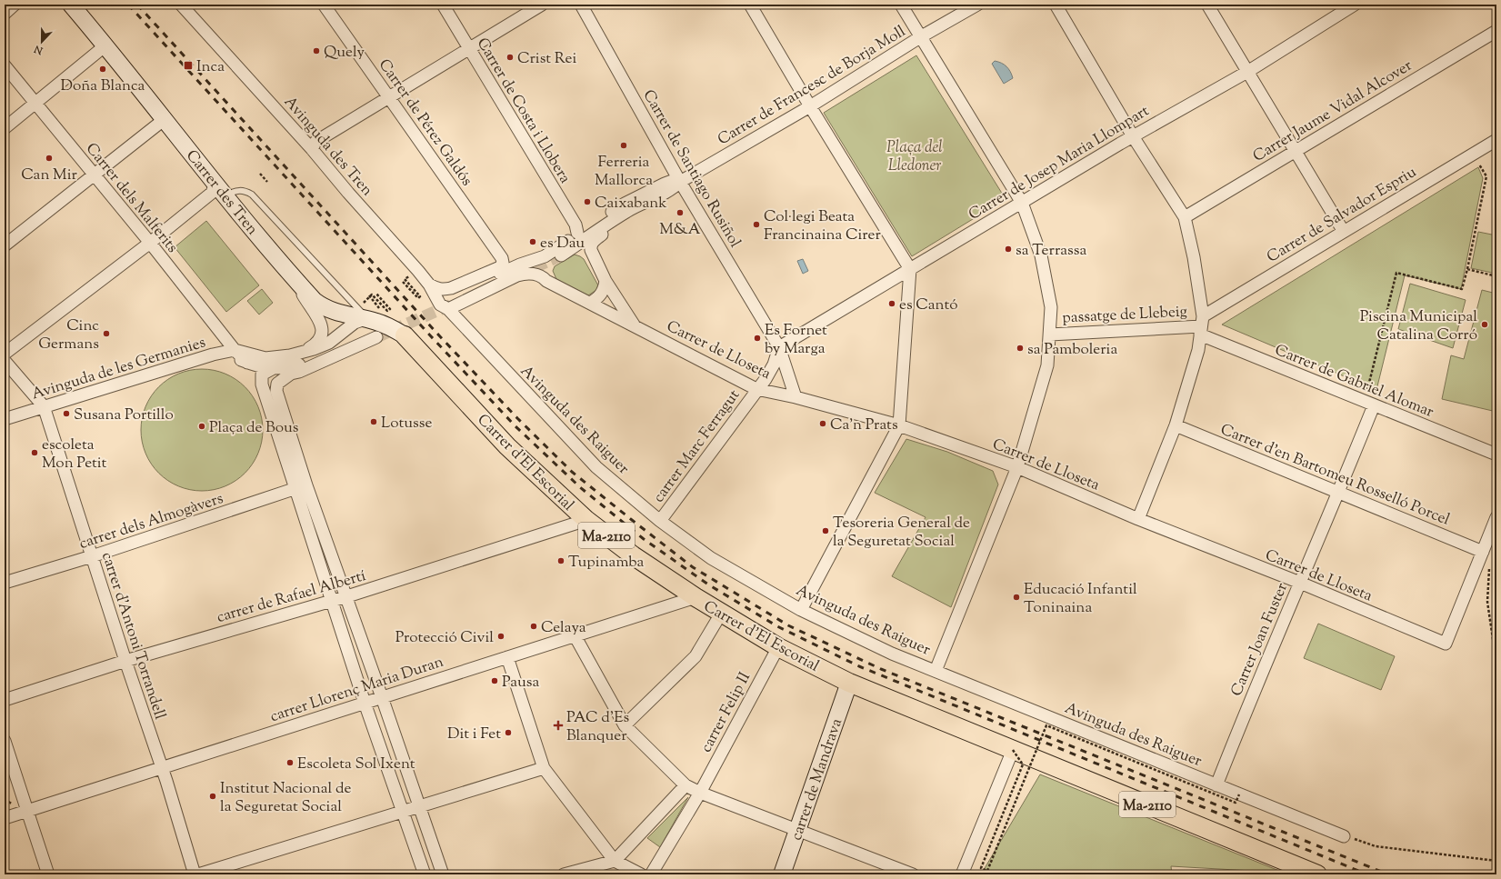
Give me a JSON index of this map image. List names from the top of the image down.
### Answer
{
  "streets": {
    "main road": [
      "Carrer des Tren",
      "Carrer d'El Escorial",
      "Ma-2110",
      "carrer de Mandrava"
    ],
    "street": [
      "Carrer de Francesc de Borja Moll",
      "Carrer de Costa i Llobera",
      "Carrer Jaume Vidal Alcover",
      "Carrer de Pérez Galdós",
      "Avinguda des Tren",
      "Carrer de Josep Maria Llompart",
      "Carrer de Santiago Rusiñol",
      "Carrer dels Malferits",
      "Carrer de Salvador Espriu",
      "passatge de Llebeig",
      "Carrer de Lloseta",
      "Avinguda de les Germanies",
      "Carrer de Gabriel Alomar",
      "Avinguda des Raiguer",
      "carrer Marc Ferragut",
      "Carrer d'en Bartomeu Rosselló Porcel",
      "carrer dels Almogàvers",
      "carrer de Rafael Albertí",
      "carrer d'Antoni Torrandell",
      "Carrer Joan Fuster",
      "carrer Llorenç Maria Duran",
      "carrer Felip II"
    ]
  },
  "crossings": [
    ["Carrer de Francesc de Borja Moll", "Carrer de Costa i Llobera"],
    ["Carrer de Francesc de Borja Moll", "Carrer de Santiago Rusiñol"],
    ["Carrer de Pérez Galdós", "Avinguda des Tren"],
    ["Avinguda des Tren", "Avinguda des Raiguer"],
    ["Carrer de Josep Maria Llompart", "Carrer de Santiago Rusiñol"],
    ["Carrer de Santiago Rusiñol", "Carrer de Lloseta"],
    ["Carrer des Tren", "Carrer d'El Escorial"],
    ["Carrer dels Malferits", "Avinguda de les Germanies"],
    ["Carrer de Salvador Espriu", "passatge de Llebeig"],
    ["Carrer de Salvador Espriu", "Carrer de Gabriel Alomar"],
    ["passatge de Llebeig", "Carrer de Gabriel Alomar"],
    ["Carrer de Lloseta", "carrer Marc Ferragut"],
    ["Carrer de Lloseta", "Carrer d'en Bartomeu Rosselló Porcel"],
    ["Carrer de Lloseta", "Carrer Joan Fuster"],
    ["Avinguda de les Germanies", "carrer d'Antoni Torrandell"],
    ["Carrer de Gabriel Alomar", "Carrer Joan Fuster"],
    ["Avinguda des Raiguer", "carrer Marc Ferragut"],
    ["Avinguda des Raiguer", "Carrer Joan Fuster"],
    ["Carrer d'El Escorial", "Ma-2110"],
    ["Carrer d'El Escorial", "carrer de Rafael Albertí"],
    ["Carrer d'El Escorial", "carrer Llorenç Maria Duran"],
    ["Carrer d'El Escorial", "carrer Felip II"],
    ["Carrer d'El Escorial", "carrer de Mandrava"],
    ["Carrer d'en Bartomeu Rosselló Porcel", "Carrer Joan Fuster"],
    ["carrer dels Almogàvers", "carrer d'Antoni Torrandell"],
    ["Ma-2110", "carrer de Mandrava"],
    ["carrer de Rafael Albertí", "carrer d'Antoni Torrandell"],
    ["carrer d'Antoni Torrandell", "carrer Llorenç Maria Duran"]
  ],
  "parks": ["Plaça del Lledoner"],
  "places": {
    "other": [
      "Quely",
      "Crist Rei",
      "Doña Blanca",
      "Ferreria Mallorca",
      "Can Mir",
      "Caixabank",
      "M&A",
      "Col·legi Beata Francinaina Cirer",
      "es Dau",
      "sa Terrassa",
      "es Cantó",
      "Piscina Municipal Catalina Corró",
      "Cinc Germans",
      "Es Fornet by Marga",
      "sa Pamboleria",
      "Susana Portillo",
      "Lotusse",
      "Ca'n Prats",
      "Plaça de Bous",
      "escoleta Mon Petit",
      "Tesoreria General de la Seguretat Social",
      "Tupinamba",
      "Educació Infantil Toninaina",
      "Celaya",
      "Protecció Civil",
      "Pausa",
      "Dit i Fet",
      "Escoleta Sol Ixent",
      "Institut Nacional de la Seguretat Social"
    ],
    "transit": ["Inca"],
    "health": ["PAC d'Es Blanquer"]
  },
  "north": "bottom"
}
